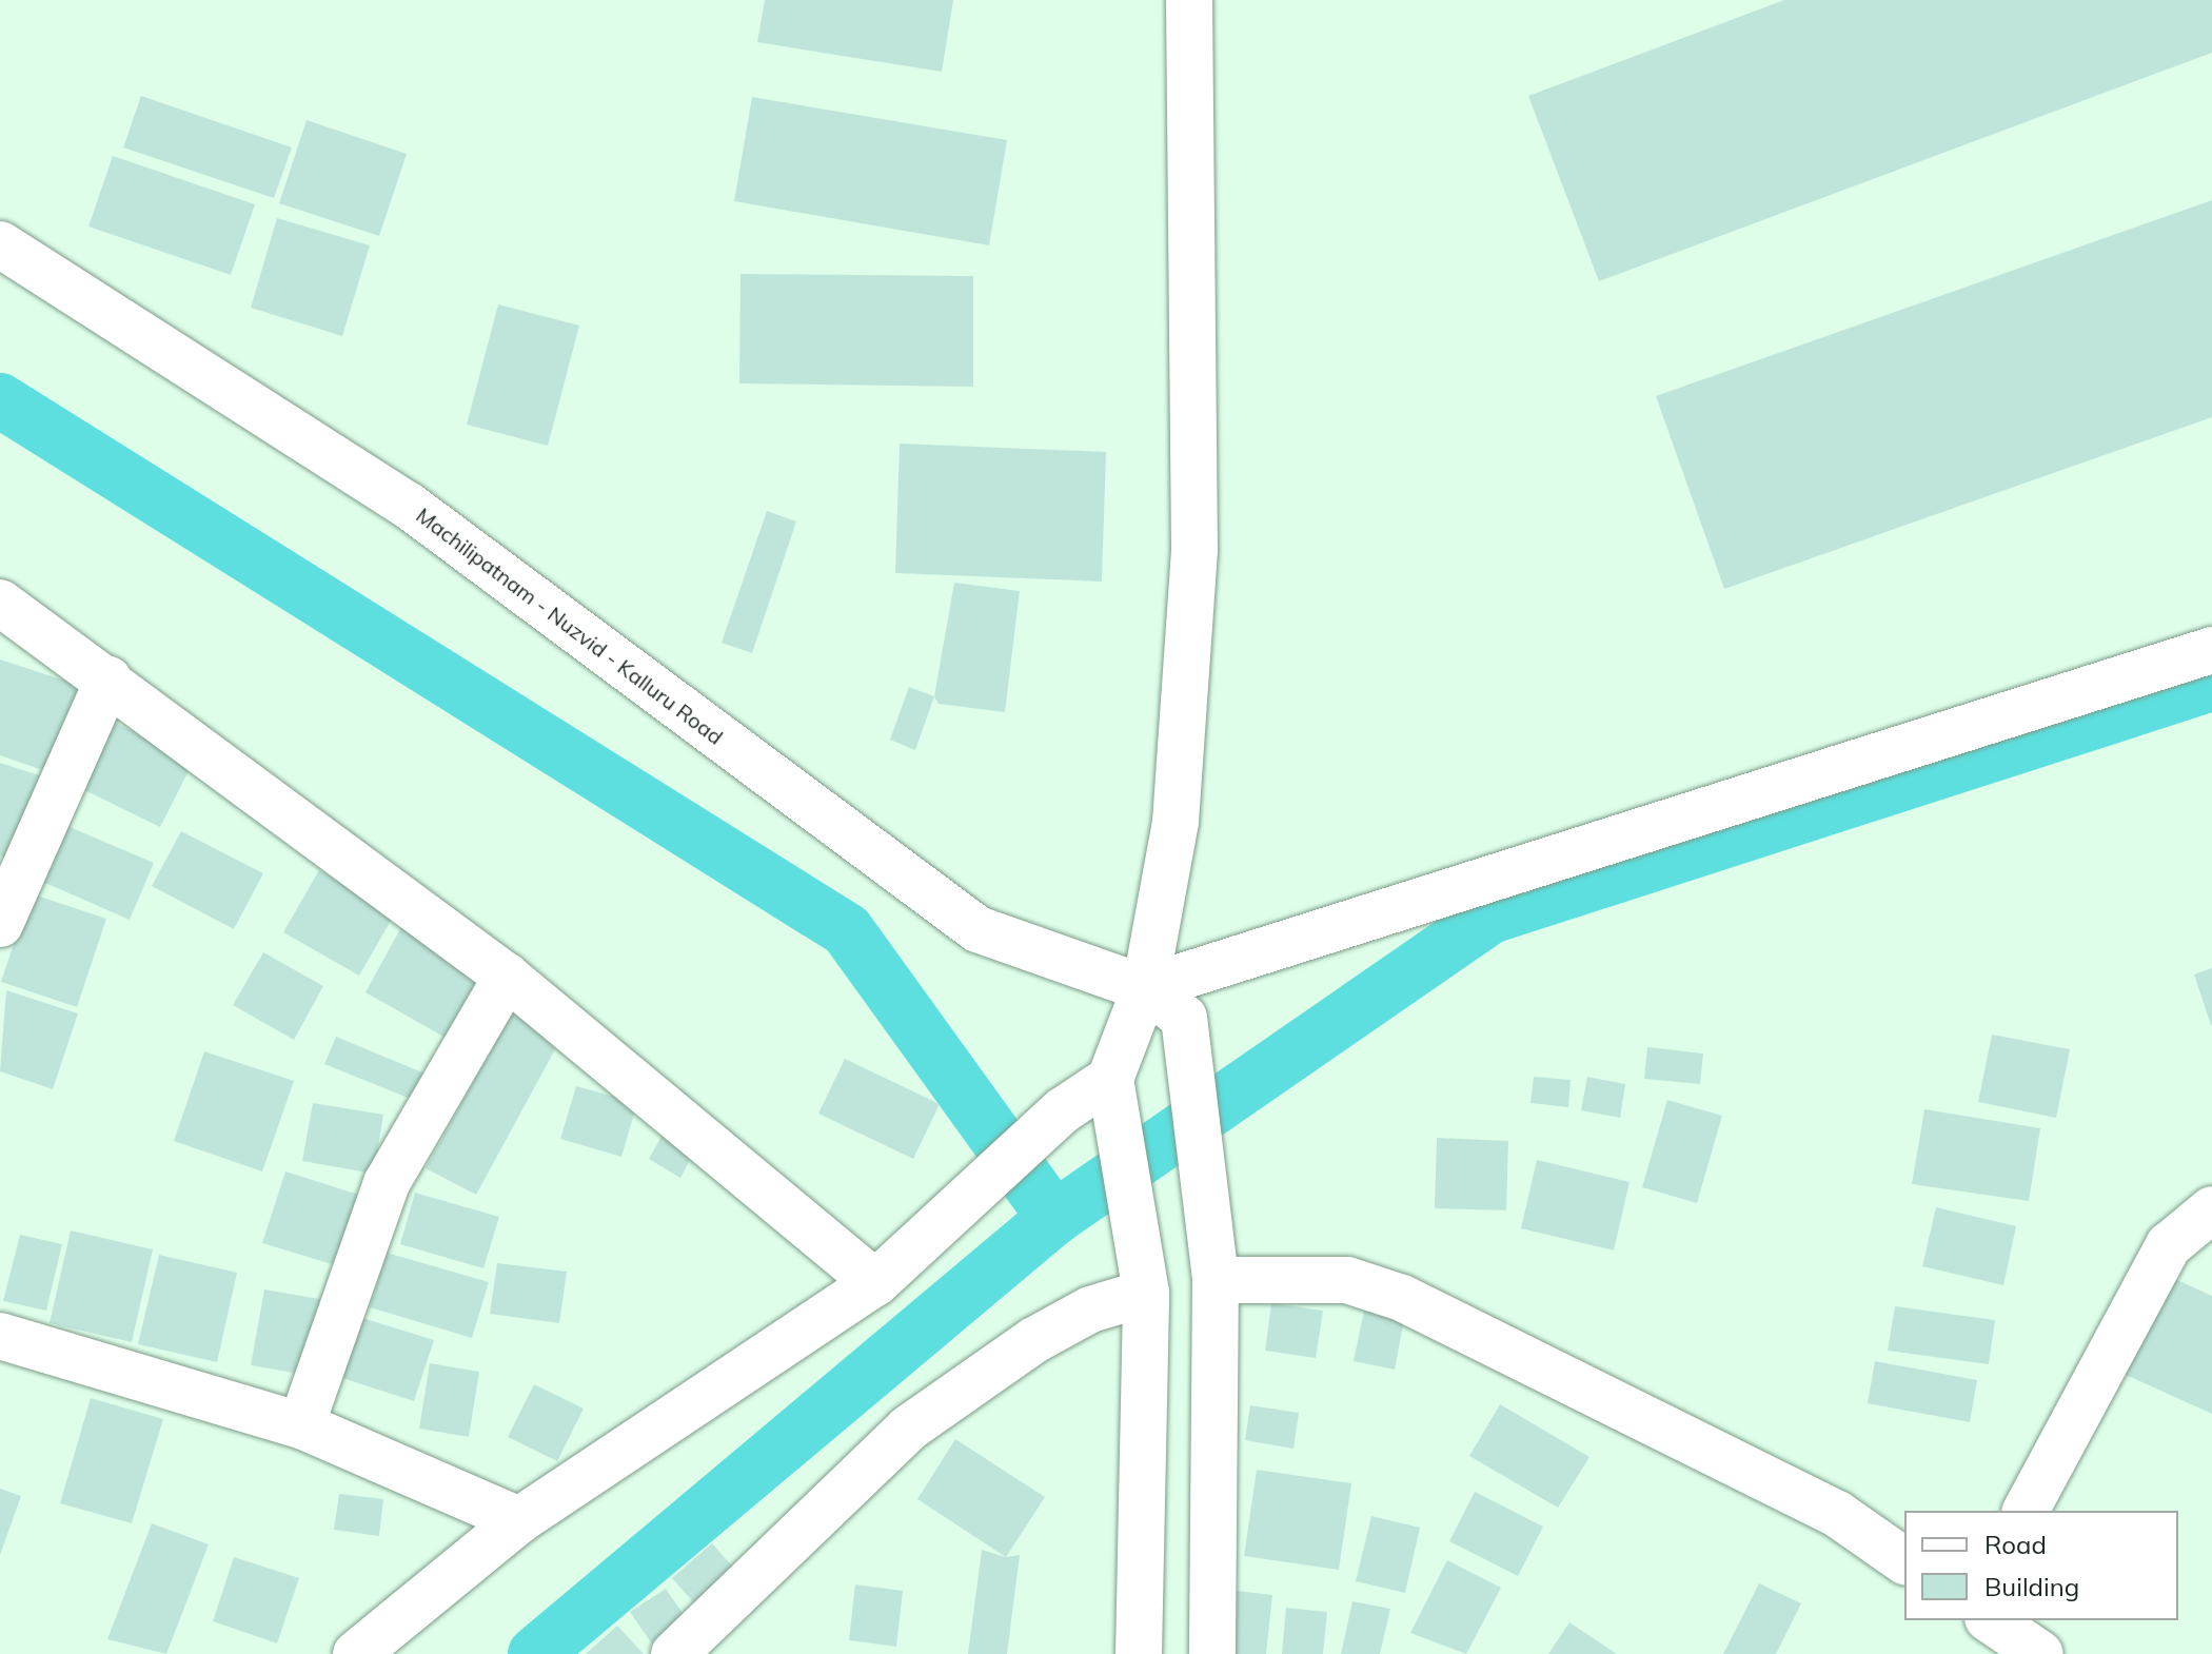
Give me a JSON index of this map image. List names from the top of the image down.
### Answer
{
  "streets": {
    "main road": ["Machilipatnam - Nuzvid - Kalluru Road"]
  },
  "legend": ["Road", "Building"]
}
